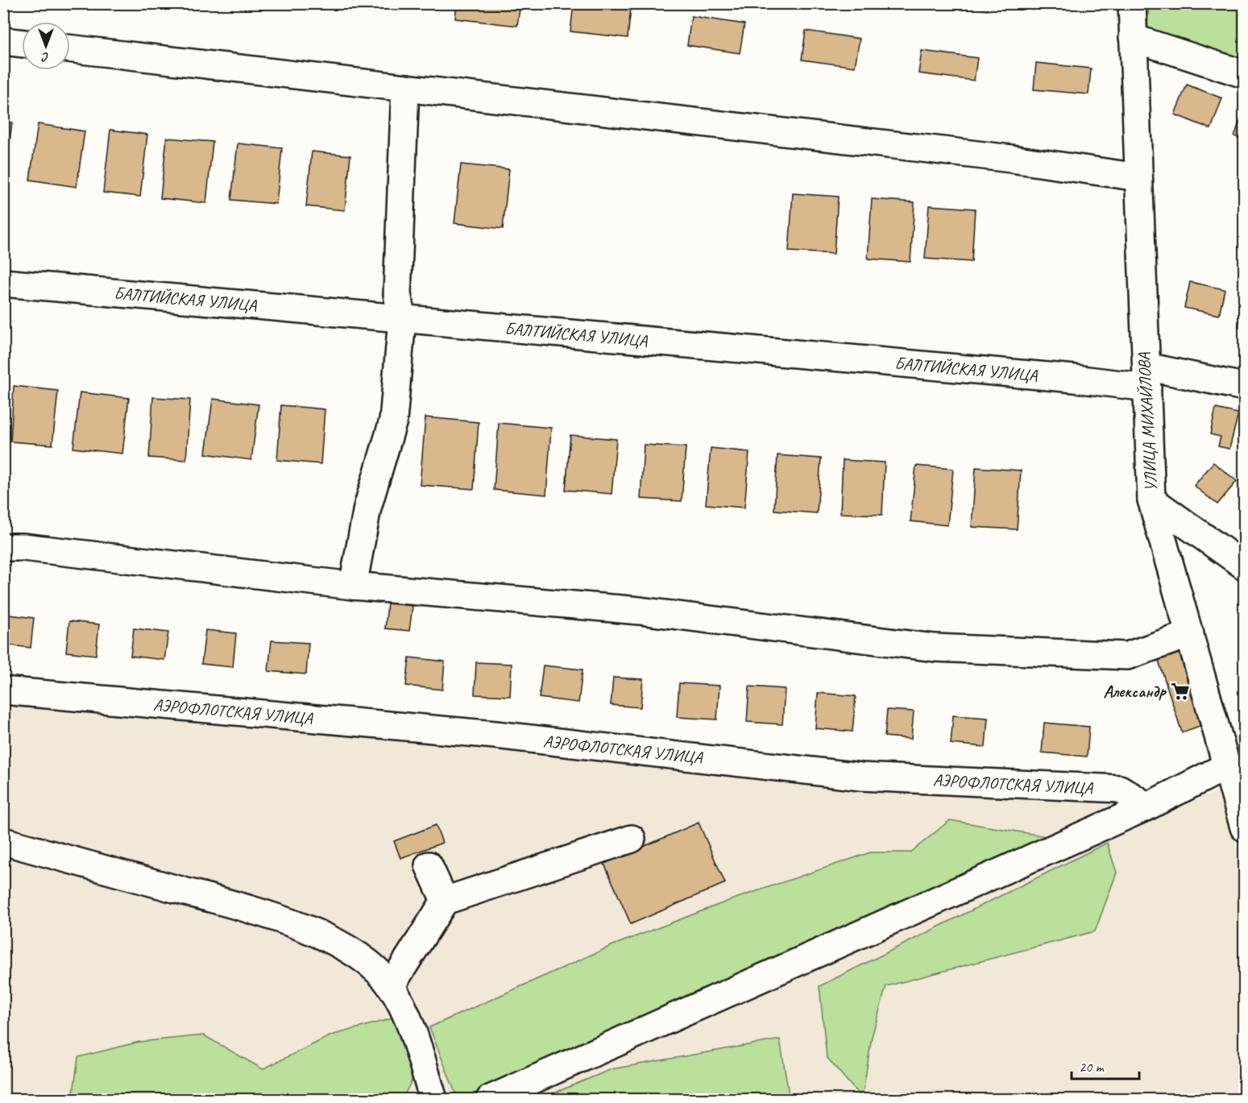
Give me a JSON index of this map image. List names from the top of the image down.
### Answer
{
  "streets": {
    "street": ["БАЛТИЙСКАЯ УЛИЦА", "УЛИЦА МИХАЙЛОВА", "АЭРОФЛОТСКАЯ УЛИЦА"]
  },
  "crossings": [
    ["БАЛТИЙСКАЯ УЛИЦА", "УЛИЦА МИХАЙЛОВА"]
  ],
  "places": {
    "supermarket": ["Александр"]
  },
  "scale_bar": "20 m",
  "north": "bottom"
}
